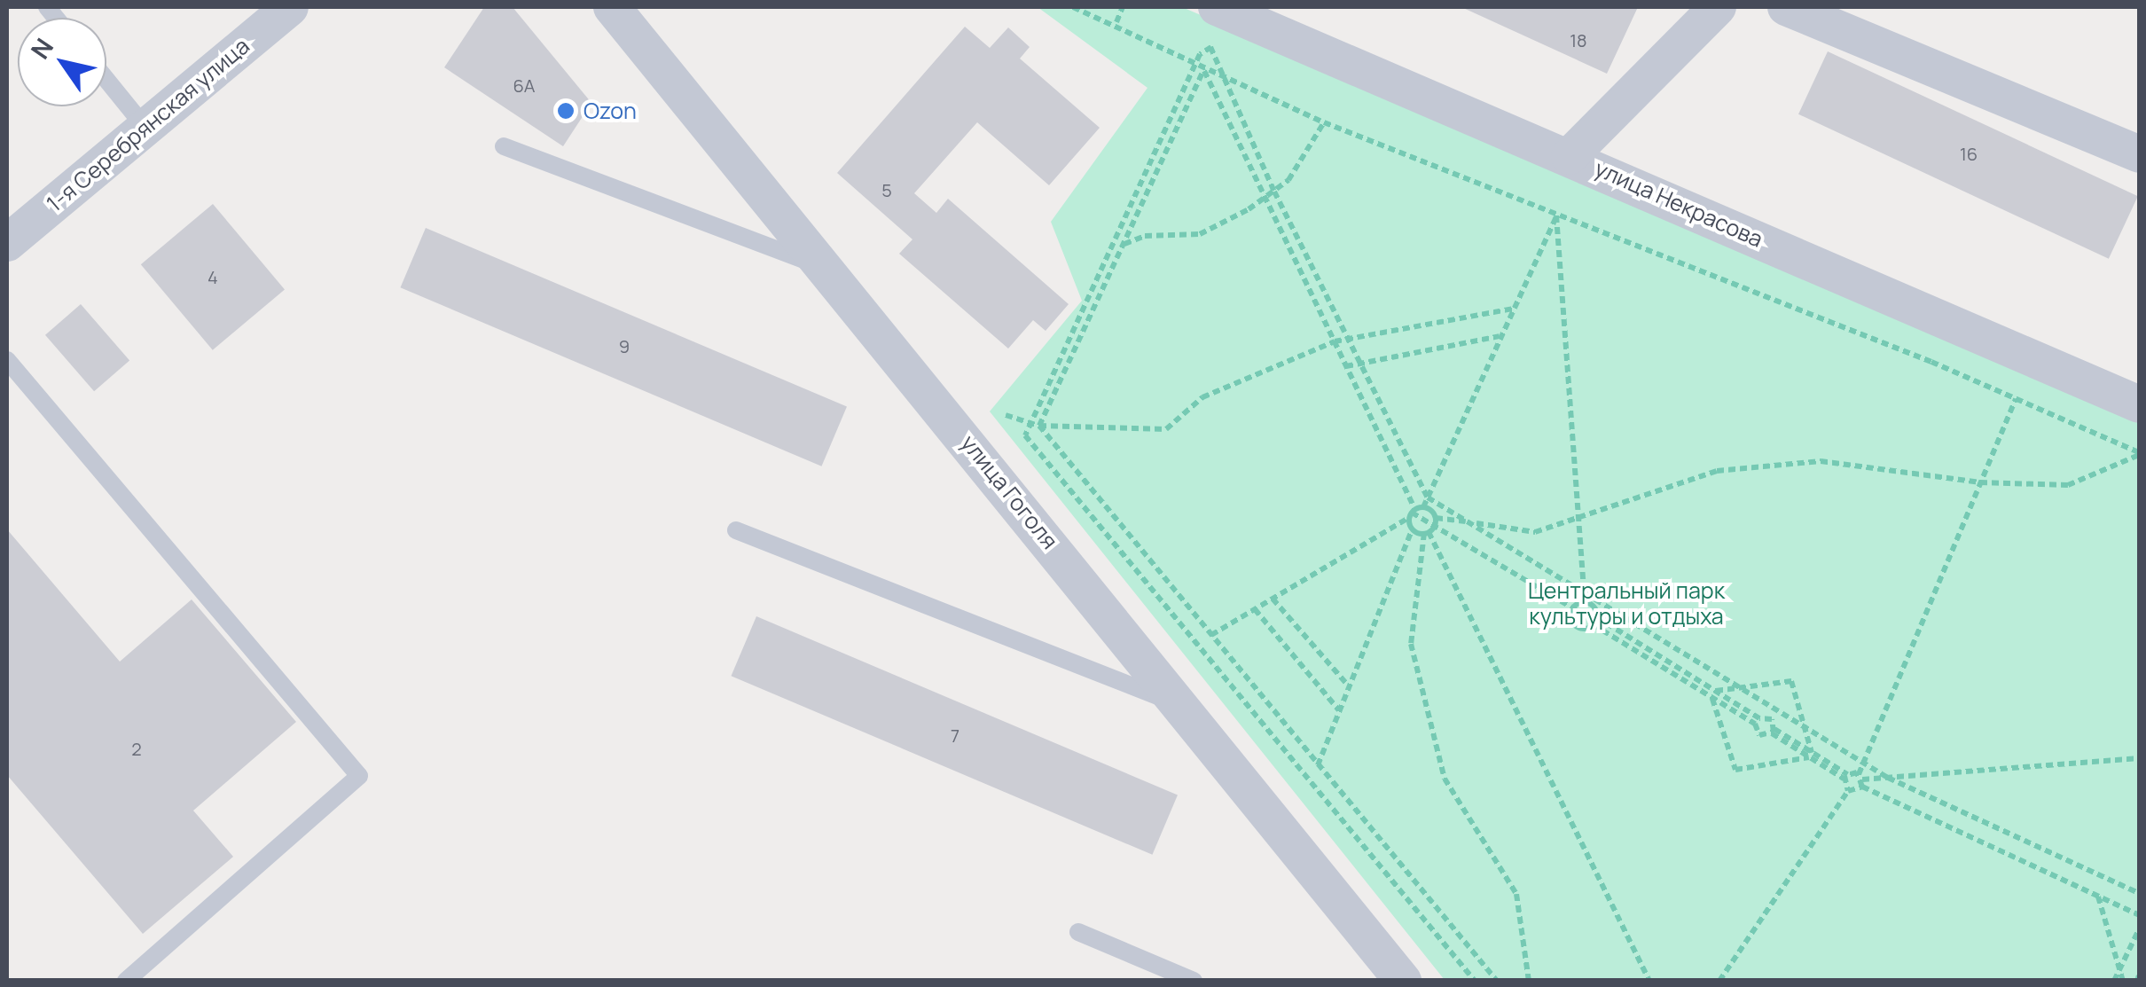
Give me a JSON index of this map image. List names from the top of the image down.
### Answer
{
  "streets": {
    "street": ["1-я Серебрянская улица", "улица Некрасова", "улица Гоголя"]
  },
  "parks": ["Центральный парк культуры и отдыха"],
  "places": ["Ozon"],
  "house_numbers": [
    "18",
    "6А",
    "16",
    "5",
    "4",
    "9",
    "7",
    "2"
  ],
  "north": "top left"
}
